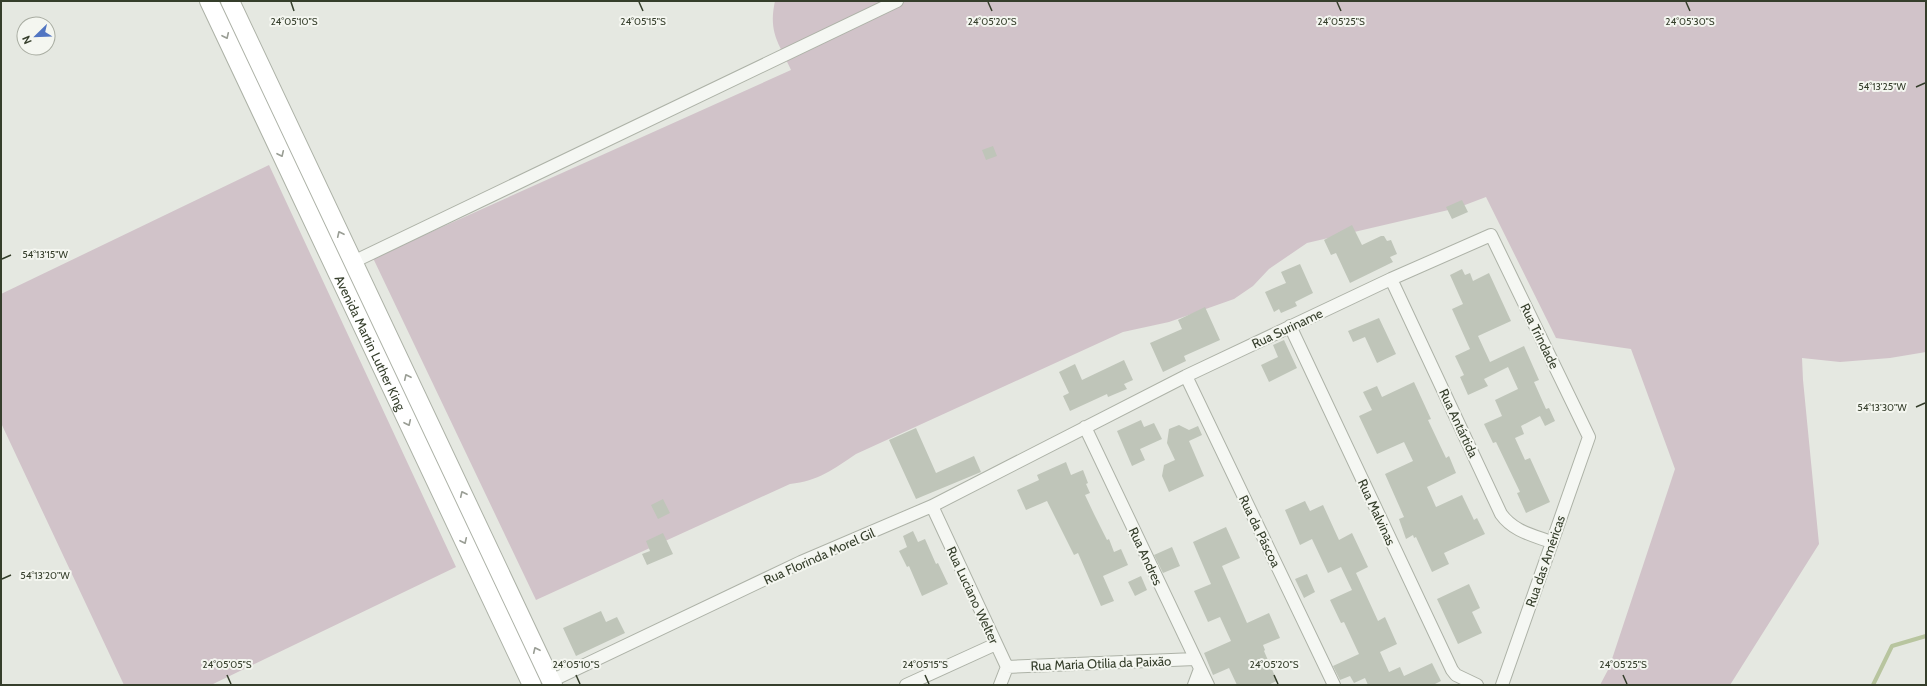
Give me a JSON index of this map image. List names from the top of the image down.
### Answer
{
  "streets": {
    "main road": ["Avenida Martin Luther King"],
    "street": [
      "Rua Suriname",
      "Rua Trindade",
      "Rua Antártida",
      "Rua Malvinas",
      "Rua da Páscoa",
      "Rua Florinda Morel Gil",
      "Rua Andres",
      "Rua das Américas",
      "Rua Luciano Welter",
      "Rua Maria Otilia da Paixão"
    ]
  },
  "crossings": [
    ["Rua Suriname", "Rua Trindade"],
    ["Rua Suriname", "Rua Antártida"],
    ["Rua Suriname", "Rua Malvinas"],
    ["Rua Suriname", "Rua da Páscoa"],
    ["Rua Suriname", "Rua Florinda Morel Gil"],
    ["Rua Suriname", "Rua Andres"],
    ["Rua Trindade", "Rua das Américas"],
    ["Avenida Martin Luther King", "Rua Florinda Morel Gil"],
    ["Rua Antártida", "Rua das Américas"],
    ["Rua Florinda Morel Gil", "Rua Andres"],
    ["Rua Florinda Morel Gil", "Rua Luciano Welter"],
    ["Rua Andres", "Rua Maria Otilia da Paixão"],
    ["Rua Luciano Welter", "Rua Maria Otilia da Paixão"]
  ],
  "north": "bottom left",
  "coordinates": [
    "24°05'10\"S",
    "24°05'15\"S",
    "24°05'20\"S",
    "24°05'25\"S",
    "24°05'30\"S",
    "54°13'25\"W",
    "54°13'15\"W",
    "54°13'30\"W",
    "54°13'20\"W",
    "24°05'05\"S"
  ]
}
